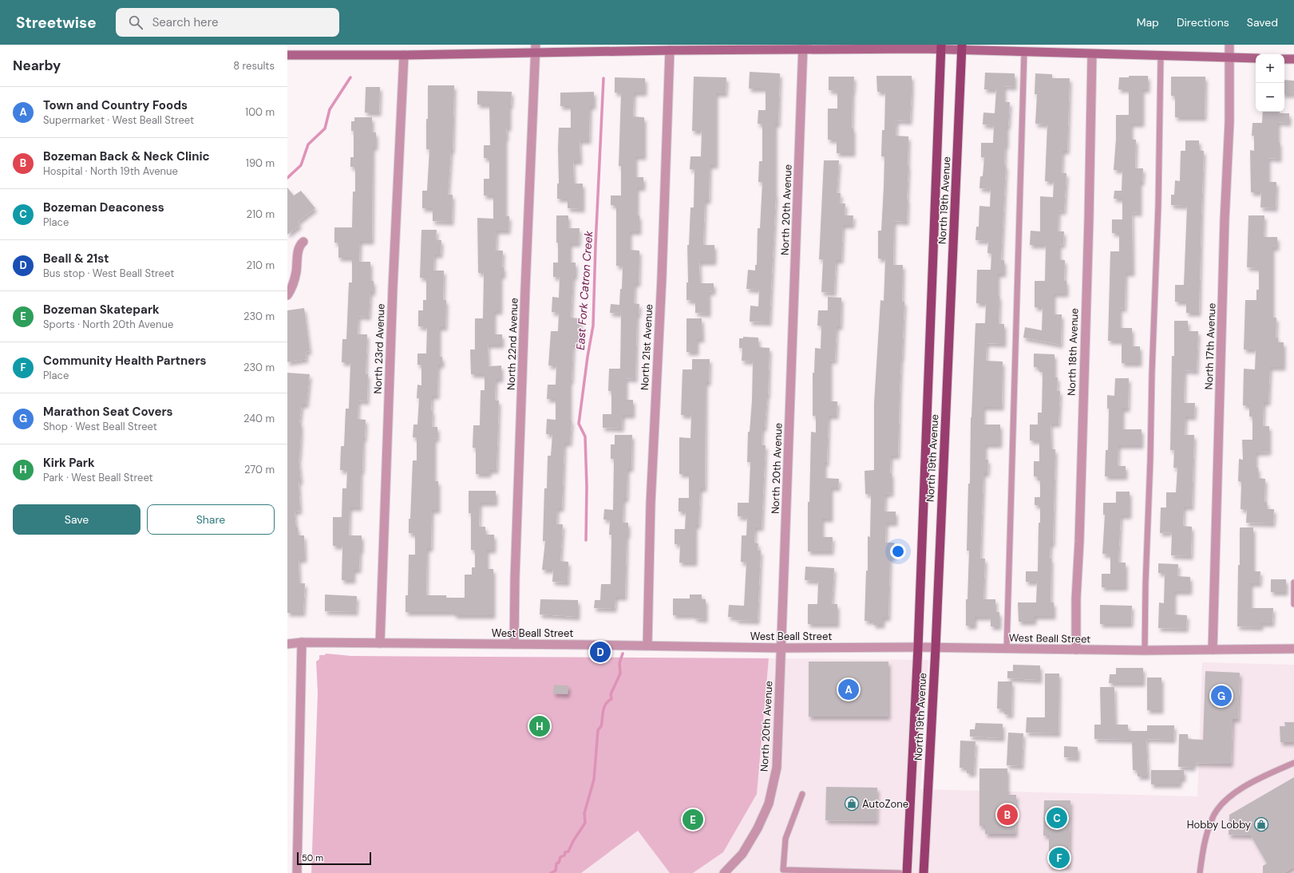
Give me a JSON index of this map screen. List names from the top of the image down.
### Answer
{
  "streets": {
    "main road": ["North 19th Avenue"],
    "street": [
      "North 20th Avenue",
      "North 22nd Avenue",
      "North 17th Avenue",
      "North 21st Avenue",
      "North 23rd Avenue",
      "North 18th Avenue",
      "West Beall Street"
    ]
  },
  "crossings": [
    ["North 19th Avenue", "West Beall Street"],
    ["North 20th Avenue", "West Beall Street"],
    ["North 22nd Avenue", "West Beall Street"],
    ["North 17th Avenue", "West Beall Street"],
    ["North 21st Avenue", "West Beall Street"],
    ["North 23rd Avenue", "West Beall Street"],
    ["North 18th Avenue", "West Beall Street"]
  ],
  "water": ["East Fork Catron Creek"],
  "places": {
    "shop": ["AutoZone", "Hobby Lobby"]
  },
  "scale_bar": "50 m",
  "page": {
    "header": "Streetwise",
    "search": "Search here",
    "nav": ["Map", "Directions", "Saved"],
    "heading": ["Nearby", "8 results"],
    "map_buttons": ["+", "−"],
    "list": [
      {
        "mark": "A",
        "name": "Town and Country Foods",
        "note": "Supermarket · West Beall Street",
        "value": "100 m"
      },
      {
        "mark": "B",
        "name": "Bozeman Back & Neck Clinic",
        "note": "Hospital · North 19th Avenue",
        "value": "190 m"
      },
      {
        "mark": "C",
        "name": "Bozeman Deaconess",
        "note": "Place",
        "value": "210 m"
      },
      {
        "mark": "D",
        "name": "Beall & 21st",
        "note": "Bus stop · West Beall Street",
        "value": "210 m"
      },
      {
        "mark": "E",
        "name": "Bozeman Skatepark",
        "note": "Sports · North 20th Avenue",
        "value": "230 m"
      },
      {
        "mark": "F",
        "name": "Community Health Partners",
        "note": "Place",
        "value": "230 m"
      },
      {
        "mark": "G",
        "name": "Marathon Seat Covers",
        "note": "Shop · West Beall Street",
        "value": "240 m"
      },
      {
        "mark": "H",
        "name": "Kirk Park",
        "note": "Park · West Beall Street",
        "value": "270 m"
      }
    ],
    "buttons": ["Save", "Share"],
    "pins": [
      "D",
      "A",
      "G",
      "H",
      "B",
      "C",
      "E",
      "F"
    ],
    "scale": "50 m"
  }
}
